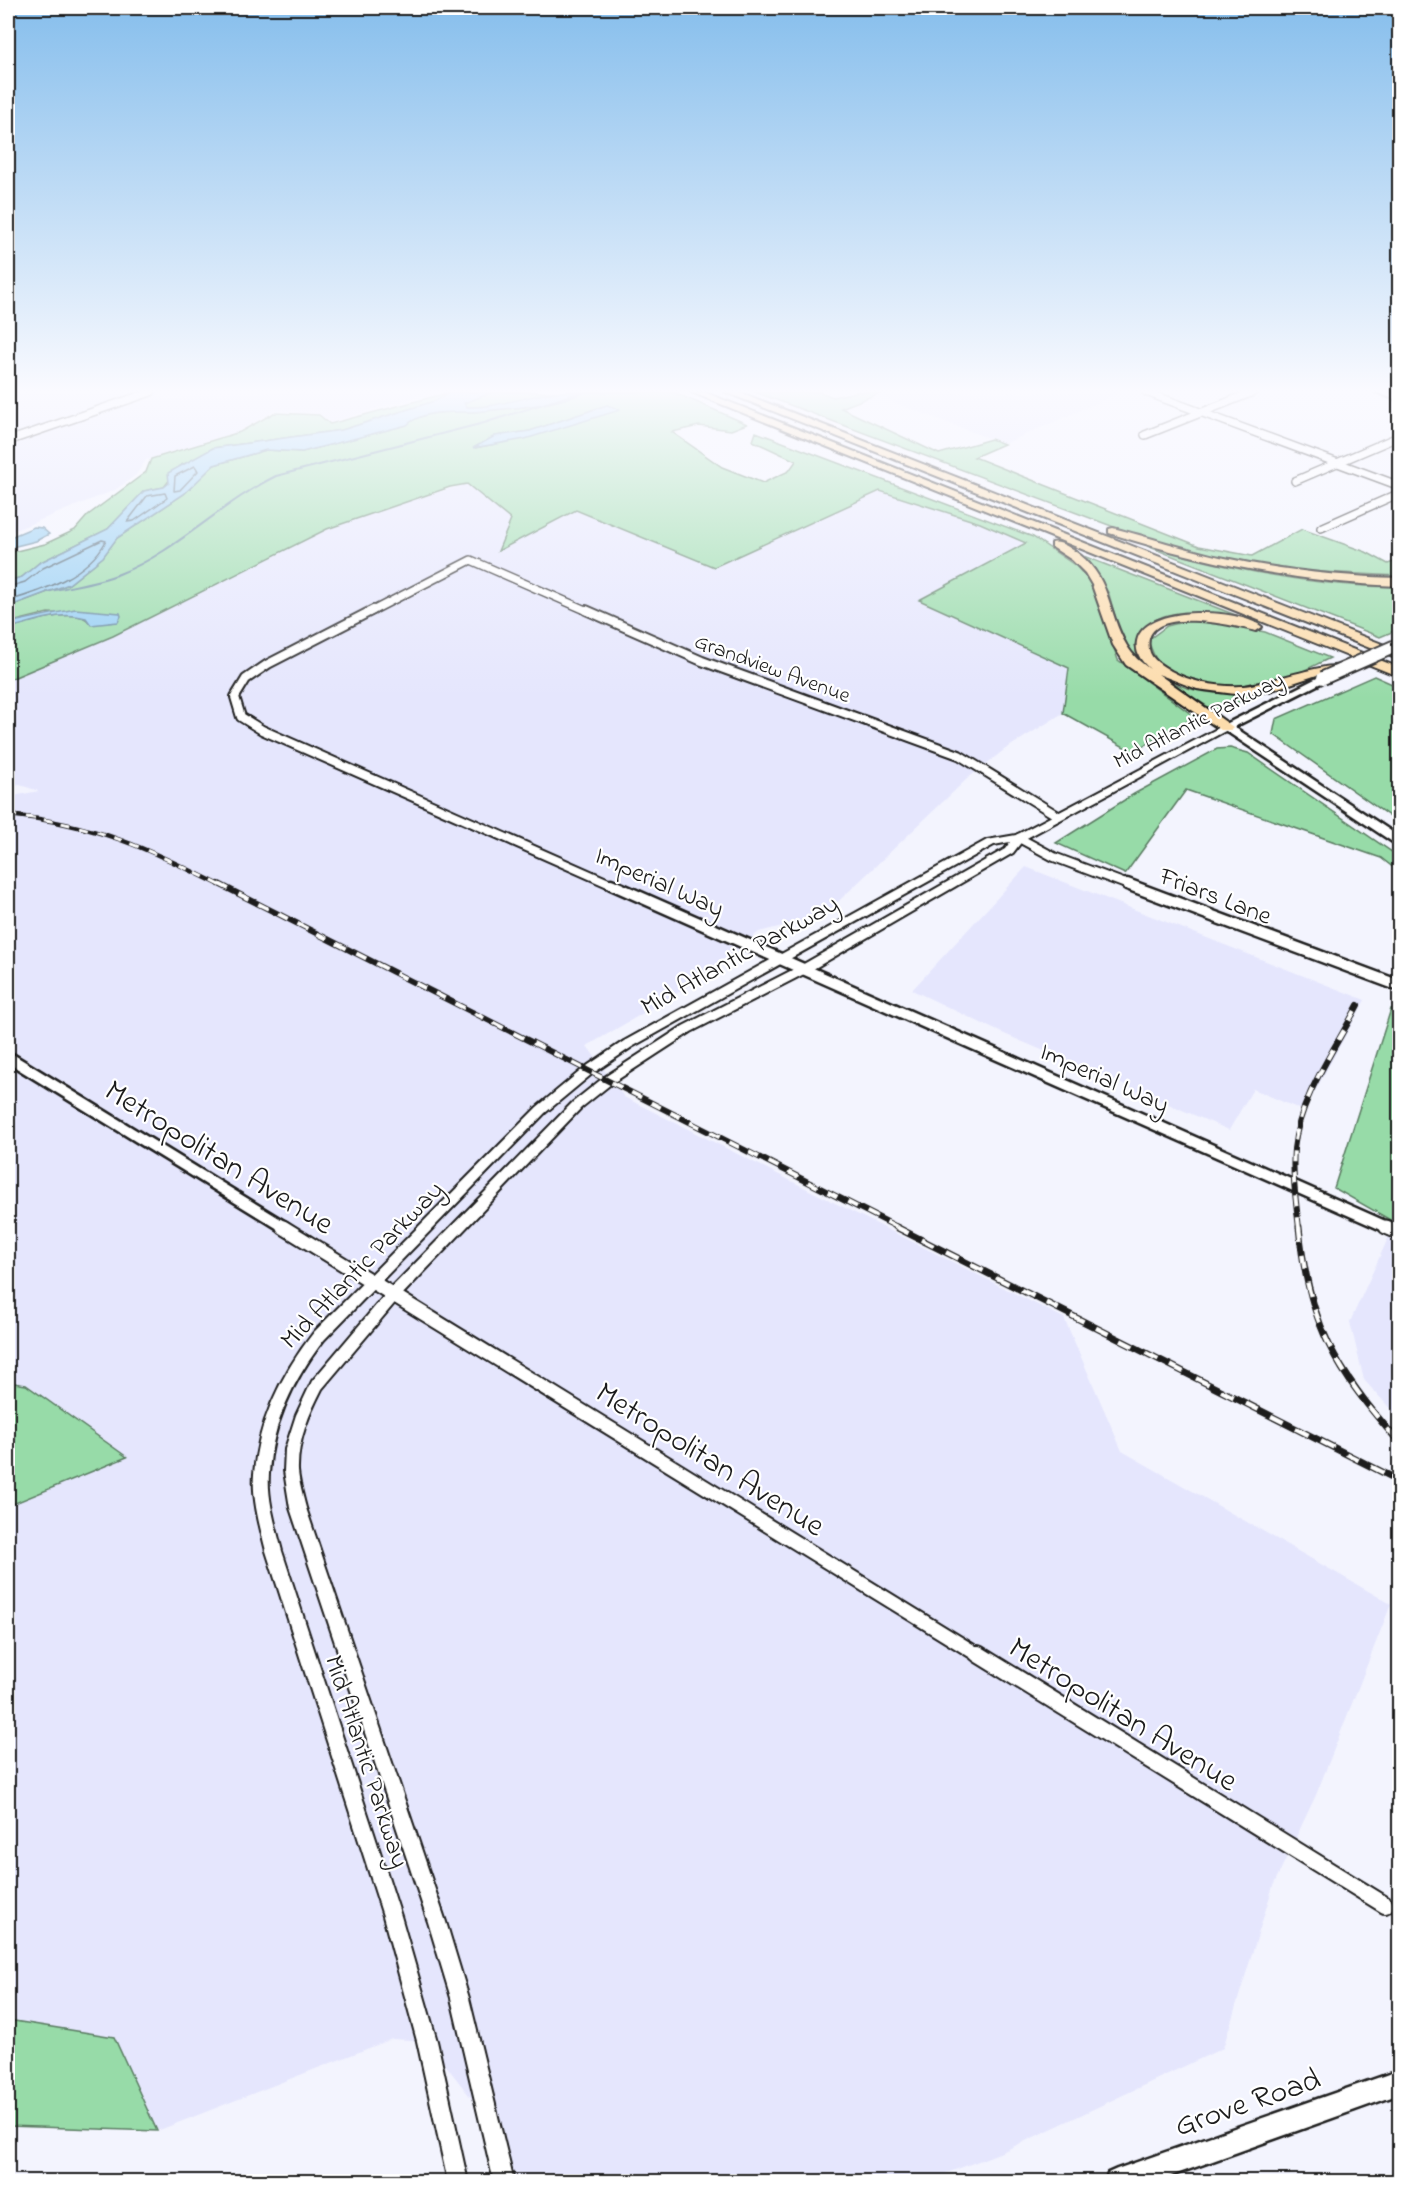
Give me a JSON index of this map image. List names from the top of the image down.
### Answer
{
  "streets": {
    "main road": ["Mid Atlantic Parkway", "Grove Road"],
    "street": [
      "Grandview Avenue",
      "Imperial Way",
      "Friars Lane",
      "Metropolitan Avenue"
    ]
  },
  "crossings": [
    ["Grandview Avenue", "Mid Atlantic Parkway"],
    ["Grandview Avenue", "Imperial Way"],
    ["Mid Atlantic Parkway", "Imperial Way"],
    ["Mid Atlantic Parkway", "Friars Lane"],
    ["Mid Atlantic Parkway", "Metropolitan Avenue"]
  ]
}
